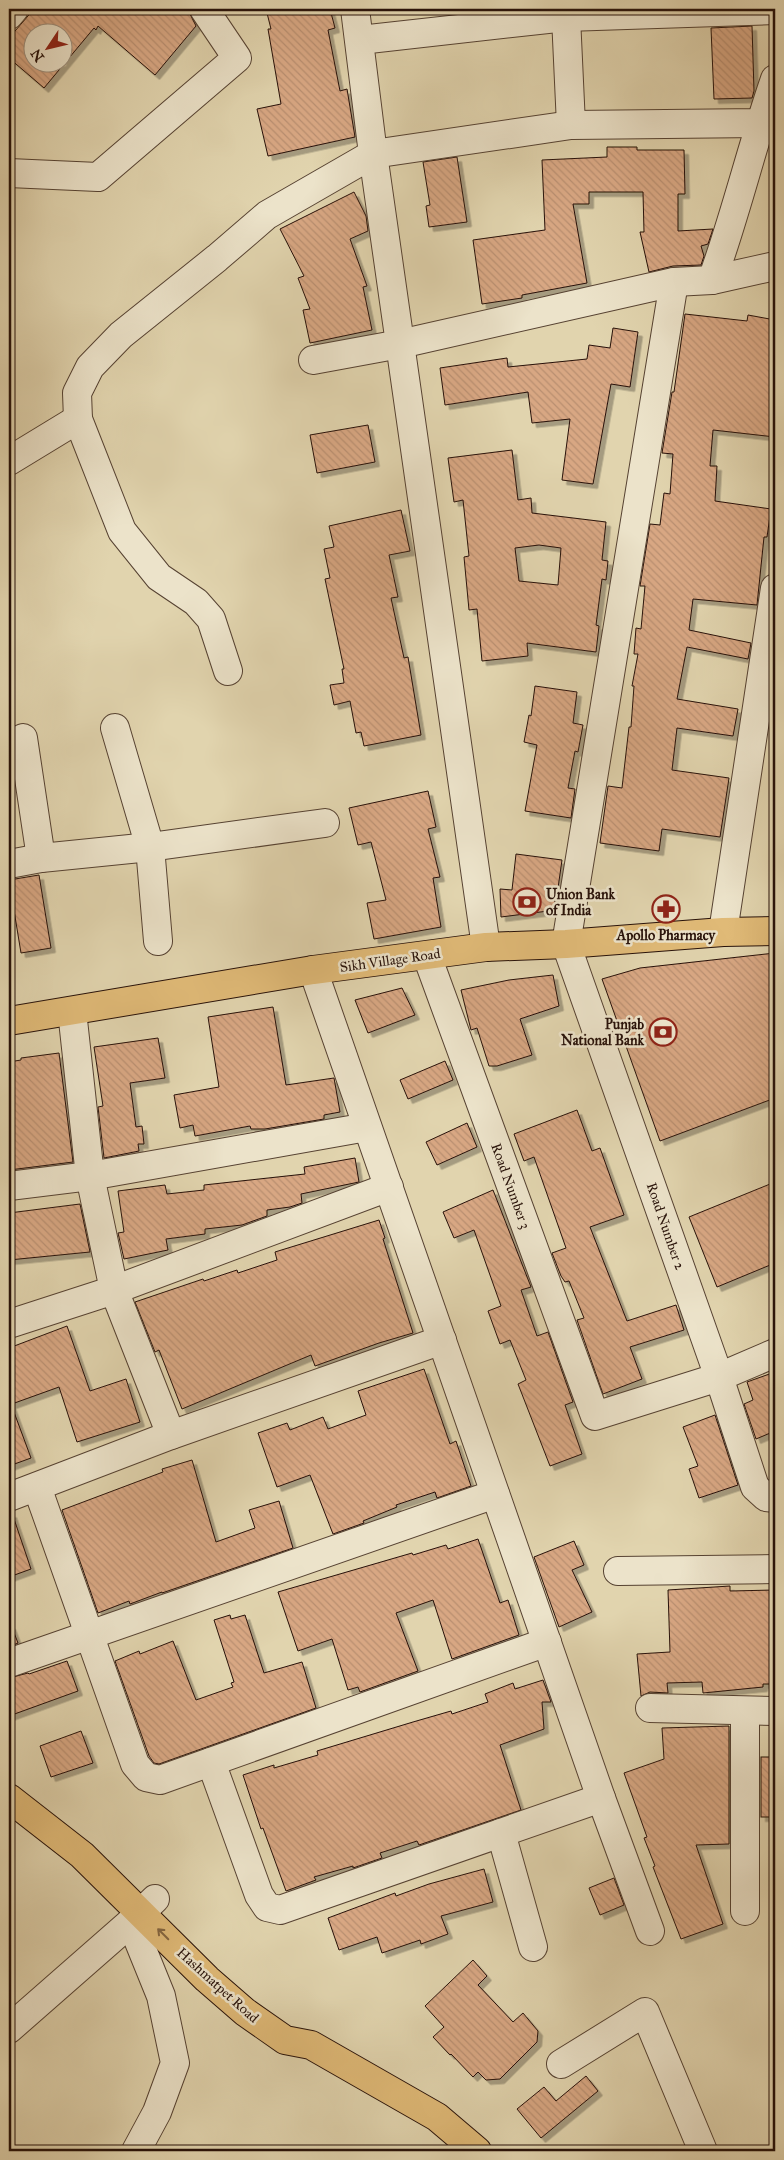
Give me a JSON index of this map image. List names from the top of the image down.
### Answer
{
  "streets": {
    "main road": ["Sikh Village Road"],
    "street": ["Road Number 3", "Road Number 2"]
  },
  "crossings": [
    ["Sikh Village Road", "Road Number 3"],
    ["Sikh Village Road", "Road Number 2"],
    ["Road Number 3", "Road Number 2"]
  ],
  "places": {
    "bank": ["Union Bank of India", "Punjab National Bank"],
    "pharmacy": ["Apollo Pharmacy"]
  },
  "north": "bottom left"
}
